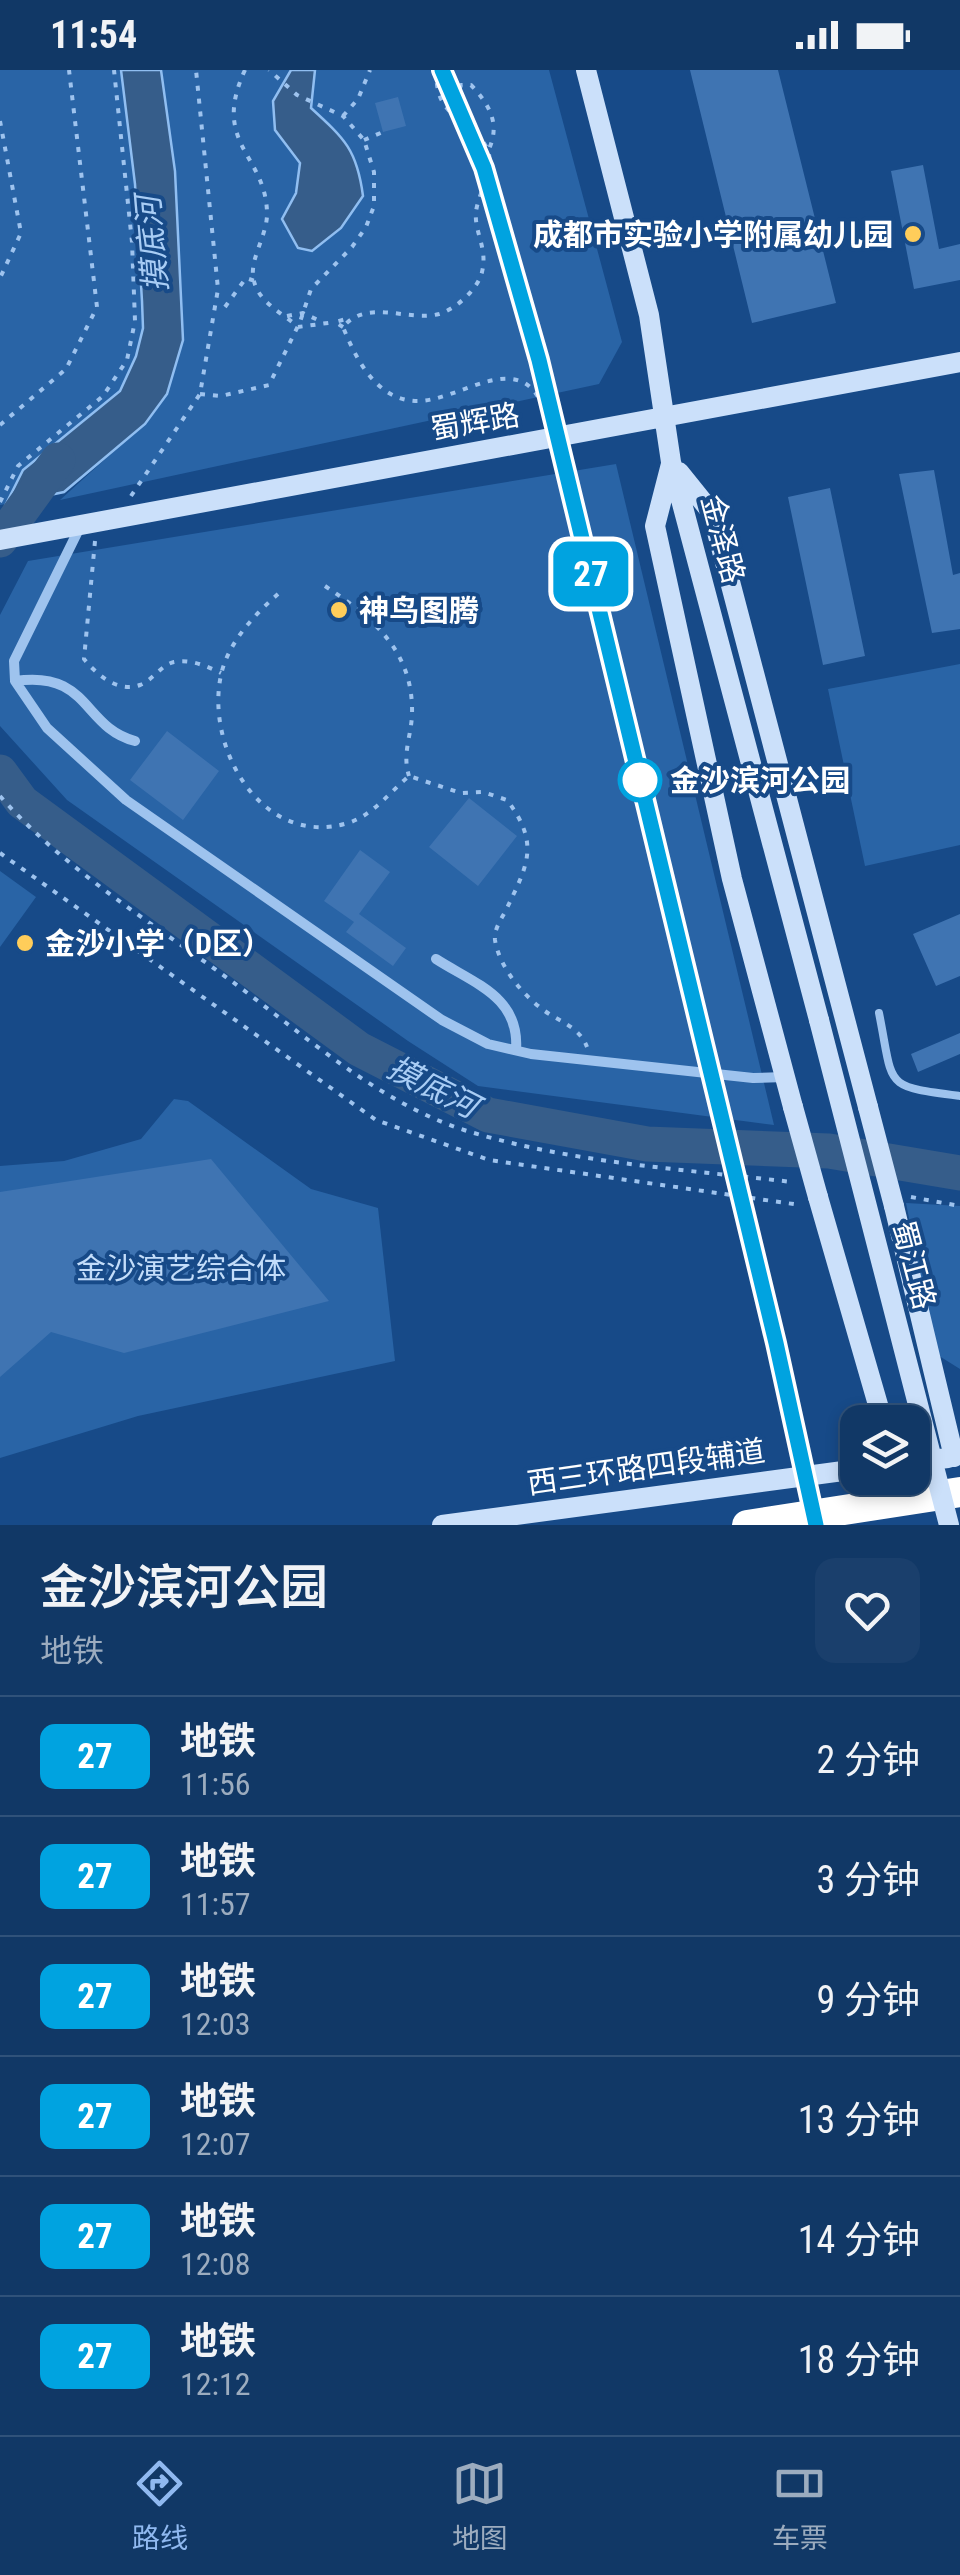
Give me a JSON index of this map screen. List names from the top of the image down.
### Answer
{
  "streets": {
    "street": [
      "蜀辉路",
      "金泽路",
      "蜀江路",
      "西三环路四段辅道"
    ]
  },
  "crossings": [
    ["蜀辉路", "金泽路"],
    ["金泽路", "蜀江路"]
  ],
  "water": ["摸底河"],
  "parks": ["金沙演艺综合体"],
  "places": [
    "成都市实验小学附属幼儿园",
    "神鸟图腾",
    "金沙滨河公园",
    "金沙小学（D区）"
  ],
  "lines": ["metro line 27"],
  "page": {
    "status": "11:54",
    "on_map": "27",
    "heading": ["金沙滨河公园", "地铁"],
    "list": [
      {
        "mark": "27",
        "name": "地铁",
        "note": "11:56",
        "value": "2 分钟"
      },
      {
        "mark": "27",
        "name": "地铁",
        "note": "11:57",
        "value": "3 分钟"
      },
      {
        "mark": "27",
        "name": "地铁",
        "note": "12:03",
        "value": "9 分钟"
      },
      {
        "mark": "27",
        "name": "地铁",
        "note": "12:07",
        "value": "13 分钟"
      },
      {
        "mark": "27",
        "name": "地铁",
        "note": "12:08",
        "value": "14 分钟"
      },
      {
        "mark": "27",
        "name": "地铁",
        "note": "12:12",
        "value": "18 分钟"
      }
    ],
    "tabs": ["路线", "地图", "车票"]
  }
}
